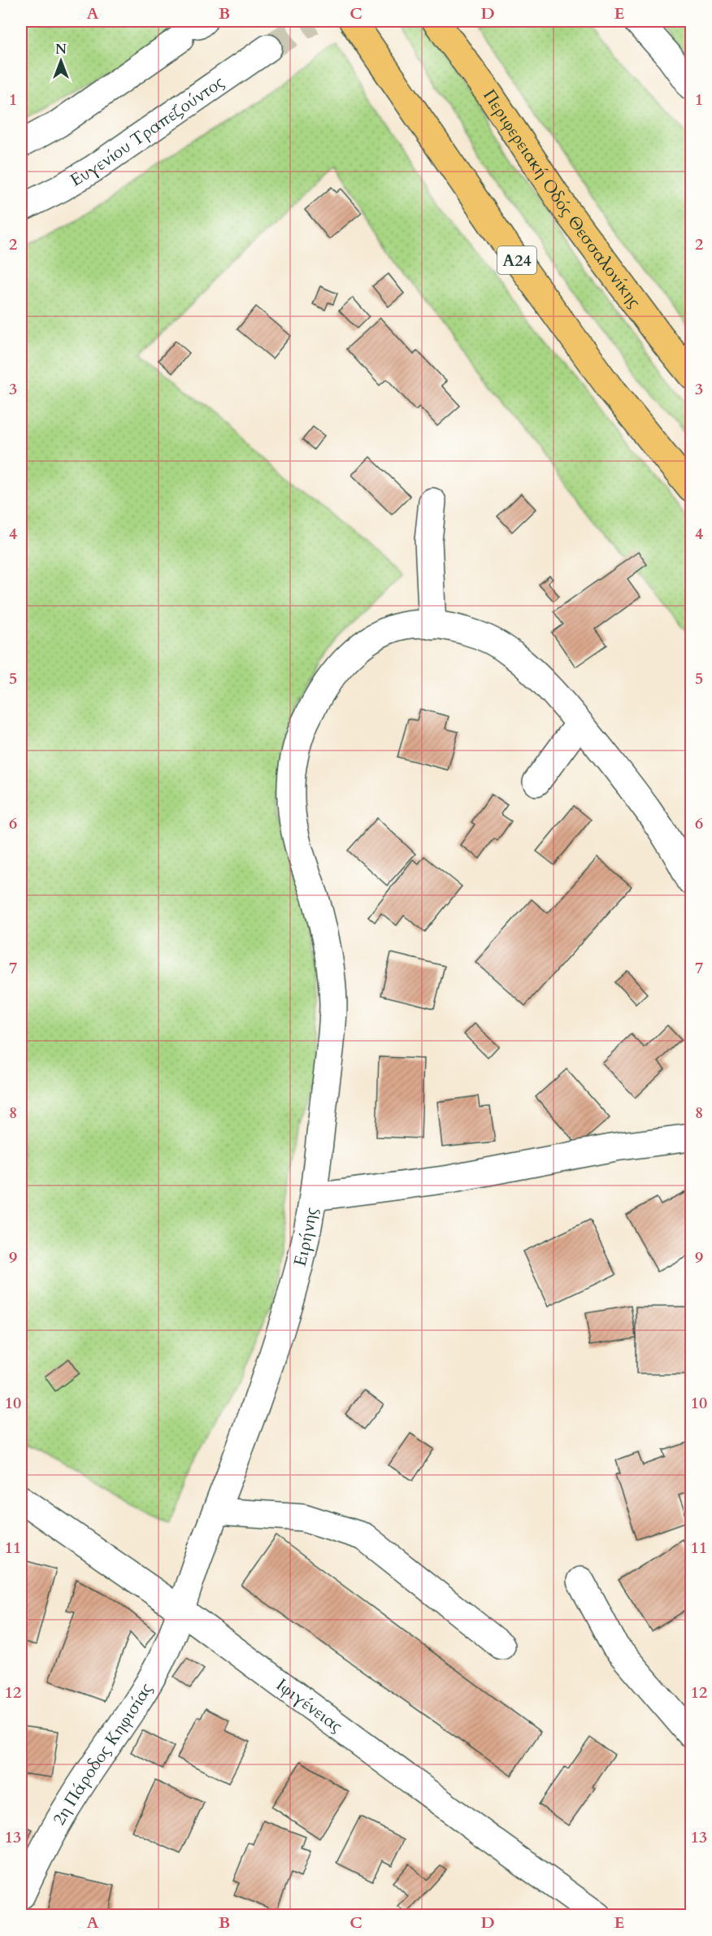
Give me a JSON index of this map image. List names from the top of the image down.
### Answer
{
  "streets": {
    "highway": ["Περιφερειακή Οδός Θεσσαλονίκης", "Α24"],
    "street": [
      "Ευγενίου Τραπεζούντος",
      "Ειρήνης",
      "Ιφιγένειας",
      "2η Πάροδος Κηφισίας"
    ]
  },
  "crossings": [
    ["Ειρήνης", "Ιφιγένειας"],
    ["Ειρήνης", "2η Πάροδος Κηφισίας"],
    ["Ιφιγένειας", "2η Πάροδος Κηφισίας"]
  ],
  "north": "top",
  "grid": {
    "columns": [
      "A",
      "B",
      "C",
      "D",
      "E"
    ],
    "rows": [
      "1",
      "2",
      "3",
      "4",
      "5",
      "6",
      "7",
      "8",
      "9",
      "10",
      "11",
      "12",
      "13"
    ]
  }
}
